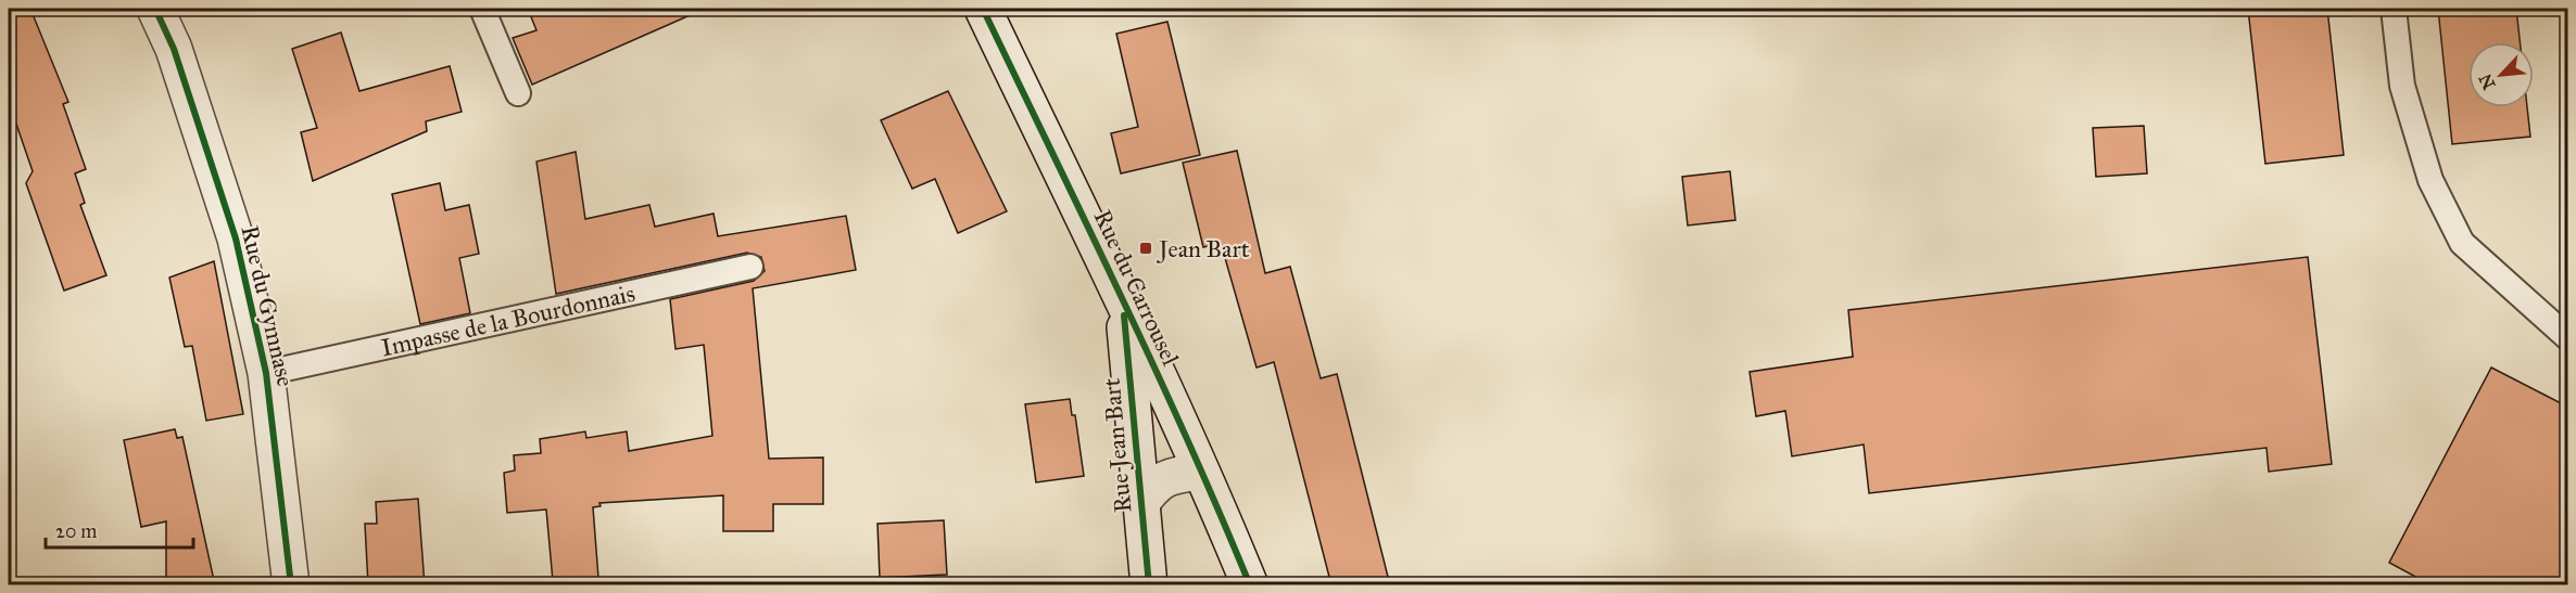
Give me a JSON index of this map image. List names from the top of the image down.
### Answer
{
  "streets": {
    "street": ["Rue du Carrousel", "Rue du Gymnase", "Rue Jean Bart"],
    "lane": ["Impasse de la Bourdonnais"]
  },
  "crossings": [
    ["Rue du Carrousel", "Rue Jean Bart"],
    ["Rue du Gymnase", "Impasse de la Bourdonnais"]
  ],
  "places": {
    "transit": ["Jean Bart"]
  },
  "scale_bar": "20 m",
  "north": "bottom left"
}
